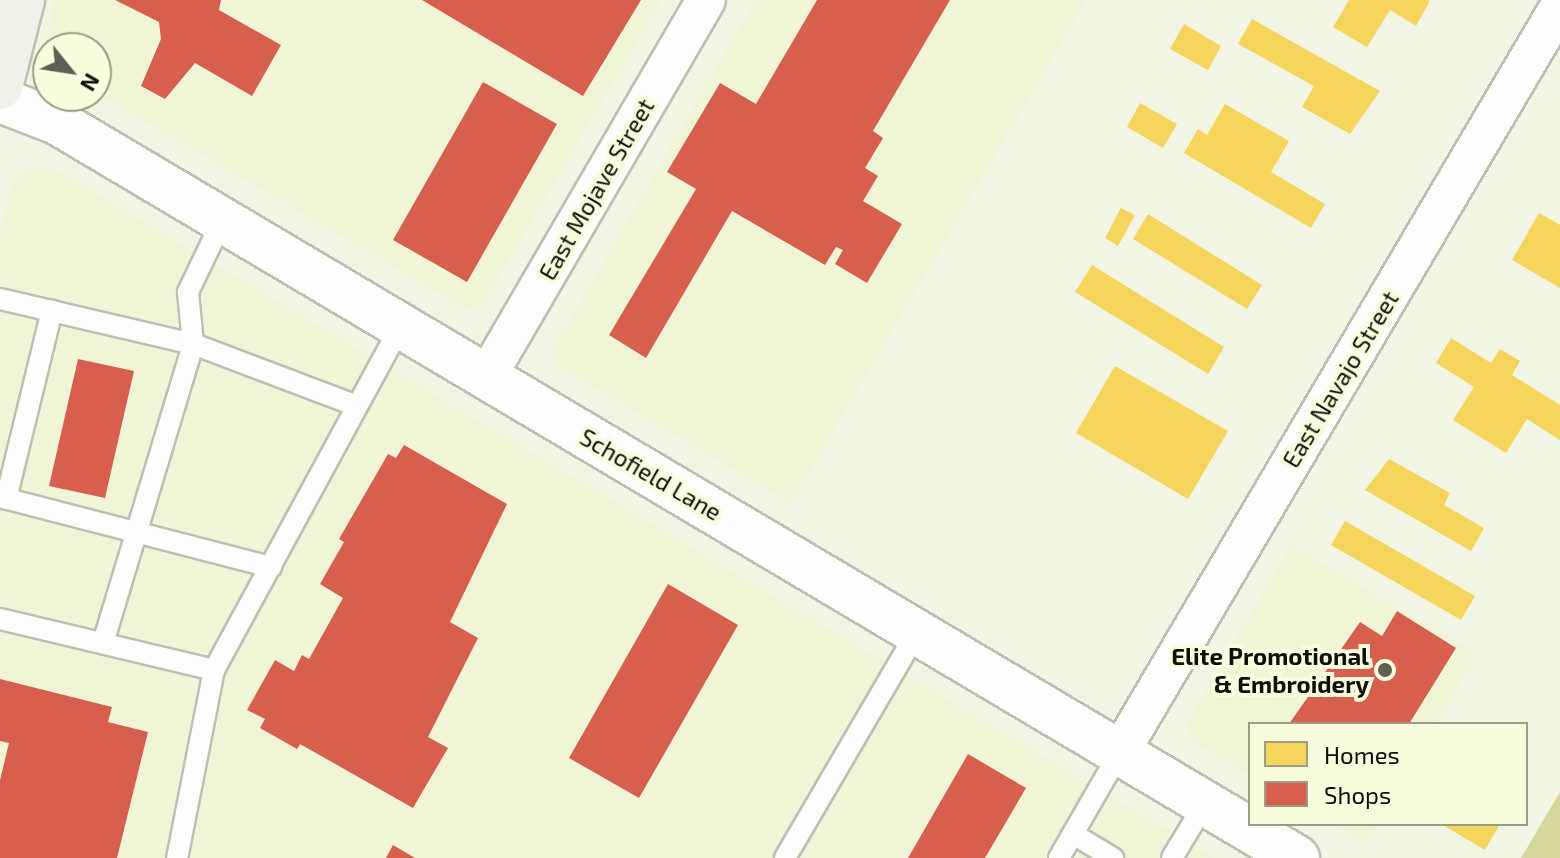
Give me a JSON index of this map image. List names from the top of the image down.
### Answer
{
  "streets": {
    "street": ["East Mojave Street", "East Navajo Street", "Schofield Lane"]
  },
  "crossings": [
    ["East Mojave Street", "Schofield Lane"],
    ["East Navajo Street", "Schofield Lane"]
  ],
  "places": ["Elite Promotional & Embroidery"],
  "legend": ["Homes", "Shops"],
  "north": "bottom right"
}
